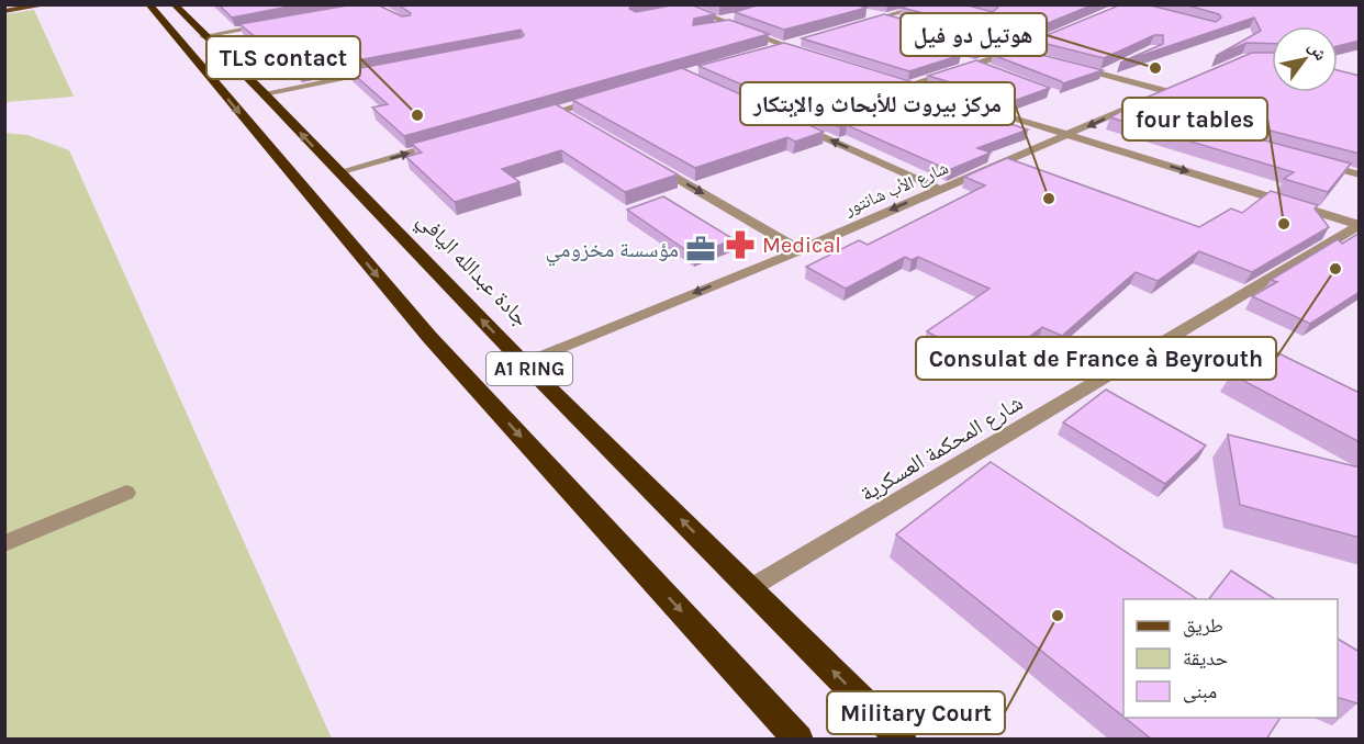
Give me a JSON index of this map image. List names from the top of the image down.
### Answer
{
  "streets": {
    "highway": ["جادة عبدالله اليافي", "A1 RING"],
    "street": ["شارع الأب شانتور", "شارع المحكمة العسكرية"]
  },
  "crossings": [
    ["شارع الأب شانتور", "جادة عبدالله اليافي"],
    ["جادة عبدالله اليافي", "شارع المحكمة العسكرية"]
  ],
  "places": {
    "other": [
      "هوتيل دو فيل",
      "TLS contact",
      "مركز بيروت للأبحاث والإبتكار",
      "four tables",
      "Consulat de France à Beyrouth",
      "Military Court"
    ],
    "pharmacy": ["Medical"],
    "office": ["مؤسسة مخزومي"]
  },
  "legend": ["طريق", "حديقة", "مبنى"],
  "north": "top right"
}
